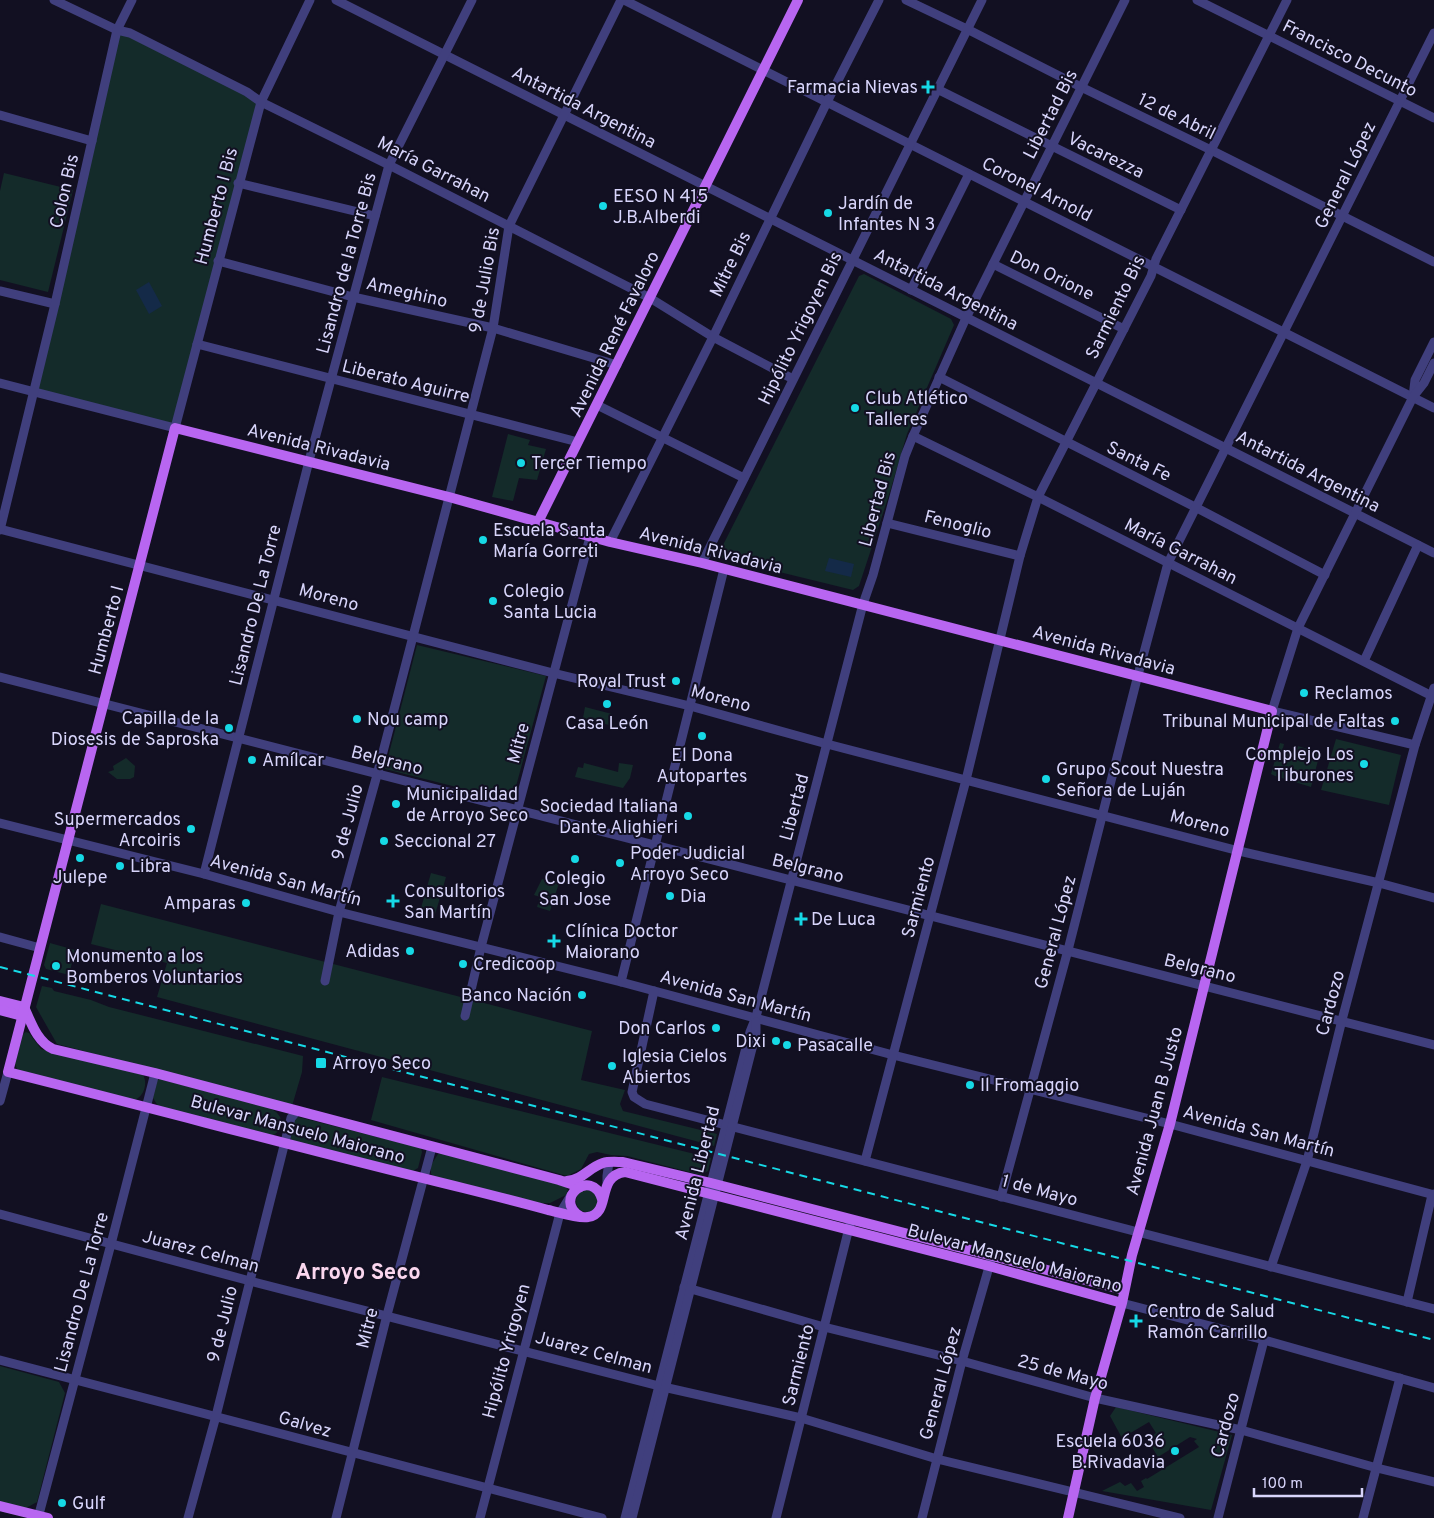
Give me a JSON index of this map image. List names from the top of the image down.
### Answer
{
  "streets": {
    "main road": [
      "Avenida René Favaloro",
      "Avenida Rivadavia",
      "Humberto I",
      "Avenida Juan B Justo",
      "Bulevar Mansuelo Maiorano"
    ],
    "street": [
      "Francisco Decunto",
      "Antartida Argentina",
      "Libertad Bis",
      "12 de Abril",
      "Vacarezza",
      "María Garrahan",
      "General López",
      "Coronel Arnold",
      "Colon Bis",
      "Humberto I Bis",
      "Lisandro de la Torre Bis",
      "Mitre Bis",
      "Don Orione",
      "9 de Julio Bis",
      "Ameghino",
      "Sarmiento Bis",
      "Hipólito Yrigoyen Bis",
      "Liberato Aguirre",
      "Santa Fe",
      "Fenoglio",
      "Moreno",
      "Lisandro De La Torre",
      "Mitre",
      "Belgrano",
      "Libertad",
      "9 de Julio",
      "Avenida San Martín",
      "Sarmiento",
      "Cardozo",
      "Avenida Libertad",
      "1 de Mayo",
      "Juarez Celman",
      "Hipólito Yrigoyen",
      "25 de Mayo",
      "Galvez"
    ]
  },
  "crossings": [
    ["Francisco Decunto", "General López"],
    ["Francisco Decunto", "Sarmiento Bis"],
    ["Antartida Argentina", "Libertad Bis"],
    ["Antartida Argentina", "General López"],
    ["Antartida Argentina", "Lisandro de la Torre Bis"],
    ["Antartida Argentina", "Mitre Bis"],
    ["Antartida Argentina", "9 de Julio Bis"],
    ["Antartida Argentina", "Sarmiento Bis"],
    ["Antartida Argentina", "Hipólito Yrigoyen Bis"],
    ["Antartida Argentina", "Avenida René Favaloro"],
    ["Libertad Bis", "12 de Abril"],
    ["Libertad Bis", "Vacarezza"],
    ["Libertad Bis", "María Garrahan"],
    ["Libertad Bis", "Coronel Arnold"],
    ["Libertad Bis", "Don Orione"],
    ["Libertad Bis", "Avenida Rivadavia"],
    ["Libertad Bis", "Santa Fe"],
    ["Libertad Bis", "Fenoglio"],
    ["Libertad Bis", "Libertad"],
    ["12 de Abril", "General López"],
    ["12 de Abril", "Sarmiento Bis"],
    ["12 de Abril", "Hipólito Yrigoyen Bis"],
    ["Vacarezza", "Sarmiento Bis"],
    ["Vacarezza", "Hipólito Yrigoyen Bis"],
    ["María Garrahan", "General López"],
    ["María Garrahan", "Colon Bis"],
    ["María Garrahan", "Humberto I Bis"],
    ["María Garrahan", "Lisandro de la Torre Bis"],
    ["María Garrahan", "Mitre Bis"],
    ["María Garrahan", "9 de Julio Bis"],
    ["María Garrahan", "Sarmiento Bis"],
    ["María Garrahan", "Hipólito Yrigoyen Bis"],
    ["María Garrahan", "Avenida René Favaloro"],
    ["María Garrahan", "Cardozo"],
    ["General López", "Coronel Arnold"],
    ["General López", "Avenida Rivadavia"],
    ["General López", "Santa Fe"],
    ["General López", "Moreno"],
    ["General López", "Belgrano"],
    ["General López", "Avenida San Martín"],
    ["General López", "Bulevar Mansuelo Maiorano"],
    ["General López", "1 de Mayo"],
    ["General López", "Juarez Celman"],
    ["General López", "25 de Mayo"],
    ["Coronel Arnold", "Mitre Bis"],
    ["Coronel Arnold", "9 de Julio Bis"],
    ["Coronel Arnold", "Sarmiento Bis"],
    ["Coronel Arnold", "Hipólito Yrigoyen Bis"],
    ["Coronel Arnold", "Avenida René Favaloro"],
    ["Colon Bis", "Avenida Rivadavia"],
    ["Colon Bis", "Moreno"],
    ["Humberto I Bis", "Ameghino"],
    ["Humberto I Bis", "Liberato Aguirre"],
    ["Humberto I Bis", "Avenida Rivadavia"],
    ["Humberto I Bis", "Humberto I"],
    ["Lisandro de la Torre Bis", "Ameghino"],
    ["Lisandro de la Torre Bis", "Liberato Aguirre"],
    ["Lisandro de la Torre Bis", "Avenida Rivadavia"],
    ["Lisandro de la Torre Bis", "Lisandro De La Torre"],
    ["Mitre Bis", "Avenida Rivadavia"],
    ["Don Orione", "Sarmiento Bis"],
    ["9 de Julio Bis", "Ameghino"],
    ["9 de Julio Bis", "Liberato Aguirre"],
    ["9 de Julio Bis", "Avenida Rivadavia"],
    ["9 de Julio Bis", "9 de Julio"],
    ["Ameghino", "Avenida René Favaloro"],
    ["Sarmiento Bis", "Avenida Rivadavia"],
    ["Sarmiento Bis", "Santa Fe"],
    ["Sarmiento Bis", "Fenoglio"],
    ["Sarmiento Bis", "Sarmiento"],
    ["Hipólito Yrigoyen Bis", "Avenida Rivadavia"],
    ["Avenida René Favaloro", "Liberato Aguirre"],
    ["Avenida René Favaloro", "Avenida Rivadavia"],
    ["Avenida Rivadavia", "Lisandro De La Torre"],
    ["Avenida Rivadavia", "Humberto I"],
    ["Avenida Rivadavia", "Mitre"],
    ["Avenida Rivadavia", "Libertad"],
    ["Avenida Rivadavia", "9 de Julio"],
    ["Avenida Rivadavia", "Sarmiento"],
    ["Avenida Rivadavia", "Cardozo"],
    ["Avenida Rivadavia", "Avenida Juan B Justo"],
    ["Moreno", "Lisandro De La Torre"],
    ["Moreno", "Humberto I"],
    ["Moreno", "Mitre"],
    ["Moreno", "Libertad"],
    ["Moreno", "9 de Julio"],
    ["Moreno", "Sarmiento"],
    ["Moreno", "Cardozo"],
    ["Moreno", "Avenida Juan B Justo"],
    ["Lisandro De La Torre", "Belgrano"],
    ["Lisandro De La Torre", "Avenida San Martín"],
    ["Lisandro De La Torre", "Bulevar Mansuelo Maiorano"],
    ["Lisandro De La Torre", "Juarez Celman"],
    ["Lisandro De La Torre", "Galvez"],
    ["Humberto I", "Belgrano"],
    ["Humberto I", "Avenida San Martín"],
    ["Humberto I", "Bulevar Mansuelo Maiorano"],
    ["Mitre", "Belgrano"],
    ["Mitre", "Avenida San Martín"],
    ["Mitre", "Bulevar Mansuelo Maiorano"],
    ["Mitre", "Juarez Celman"],
    ["Mitre", "Galvez"],
    ["Belgrano", "Libertad"],
    ["Belgrano", "9 de Julio"],
    ["Belgrano", "Sarmiento"],
    ["Belgrano", "Cardozo"],
    ["Belgrano", "Avenida Juan B Justo"],
    ["Libertad", "Avenida San Martín"],
    ["Libertad", "Avenida Libertad"],
    ["9 de Julio", "Avenida San Martín"],
    ["9 de Julio", "Bulevar Mansuelo Maiorano"],
    ["9 de Julio", "Juarez Celman"],
    ["9 de Julio", "Galvez"],
    ["Avenida San Martín", "Sarmiento"],
    ["Avenida San Martín", "Cardozo"],
    ["Avenida San Martín", "Avenida Juan B Justo"],
    ["Avenida San Martín", "Avenida Libertad"],
    ["Avenida San Martín", "1 de Mayo"],
    ["Sarmiento", "Bulevar Mansuelo Maiorano"],
    ["Sarmiento", "1 de Mayo"],
    ["Sarmiento", "Juarez Celman"],
    ["Sarmiento", "25 de Mayo"],
    ["Cardozo", "Bulevar Mansuelo Maiorano"],
    ["Cardozo", "1 de Mayo"],
    ["Cardozo", "25 de Mayo"],
    ["Avenida Juan B Justo", "Bulevar Mansuelo Maiorano"],
    ["Avenida Juan B Justo", "1 de Mayo"],
    ["Avenida Juan B Justo", "Juarez Celman"],
    ["Avenida Juan B Justo", "25 de Mayo"],
    ["Bulevar Mansuelo Maiorano", "Avenida Libertad"],
    ["Bulevar Mansuelo Maiorano", "Hipólito Yrigoyen"],
    ["Avenida Libertad", "1 de Mayo"],
    ["Avenida Libertad", "Juarez Celman"],
    ["Avenida Libertad", "25 de Mayo"],
    ["Juarez Celman", "Hipólito Yrigoyen"],
    ["Hipólito Yrigoyen", "Galvez"]
  ],
  "districts": ["Arroyo Seco"],
  "places": {
    "health": [
      "Farmacia Nievas",
      "Consultorios San Martín",
      "De Luca",
      "Clínica Doctor Maiorano",
      "Centro de Salud Ramón Carrillo"
    ],
    "other": [
      "EESO N 415 J.B.Alberdi",
      "Jardín de Infantes N 3",
      "Club Atlético Talleres",
      "Tercer Tiempo",
      "Escuela Santa María Gorreti",
      "Colegio Santa Lucia",
      "Royal Trust",
      "Reclamos",
      "Casa León",
      "Nou camp",
      "Tribunal Municipal de Faltas",
      "Capilla de la Diosesis de Saproska",
      "El Dona Autopartes",
      "Amílcar",
      "Complejo Los Tiburones",
      "Grupo Scout Nuestra Señora de Luján",
      "Municipalidad de Arroyo Seco",
      "Sociedad Italiana Dante Alighieri",
      "Supermercados Arcoiris",
      "Seccional 27",
      "Julepe",
      "Colegio San Jose",
      "Poder Judicial Arroyo Seco",
      "Libra",
      "Dia",
      "Amparas",
      "Adidas",
      "Credicoop",
      "Monumento a los Bomberos Voluntarios",
      "Banco Nación",
      "Don Carlos",
      "Dixi",
      "Pasacalle",
      "Iglesia Cielos Abiertos",
      "Il Fromaggio",
      "Escuela 6036 B.Rivadavia",
      "Gulf"
    ],
    "transit": ["Arroyo Seco"]
  },
  "scale_bar": "100 m"
}
